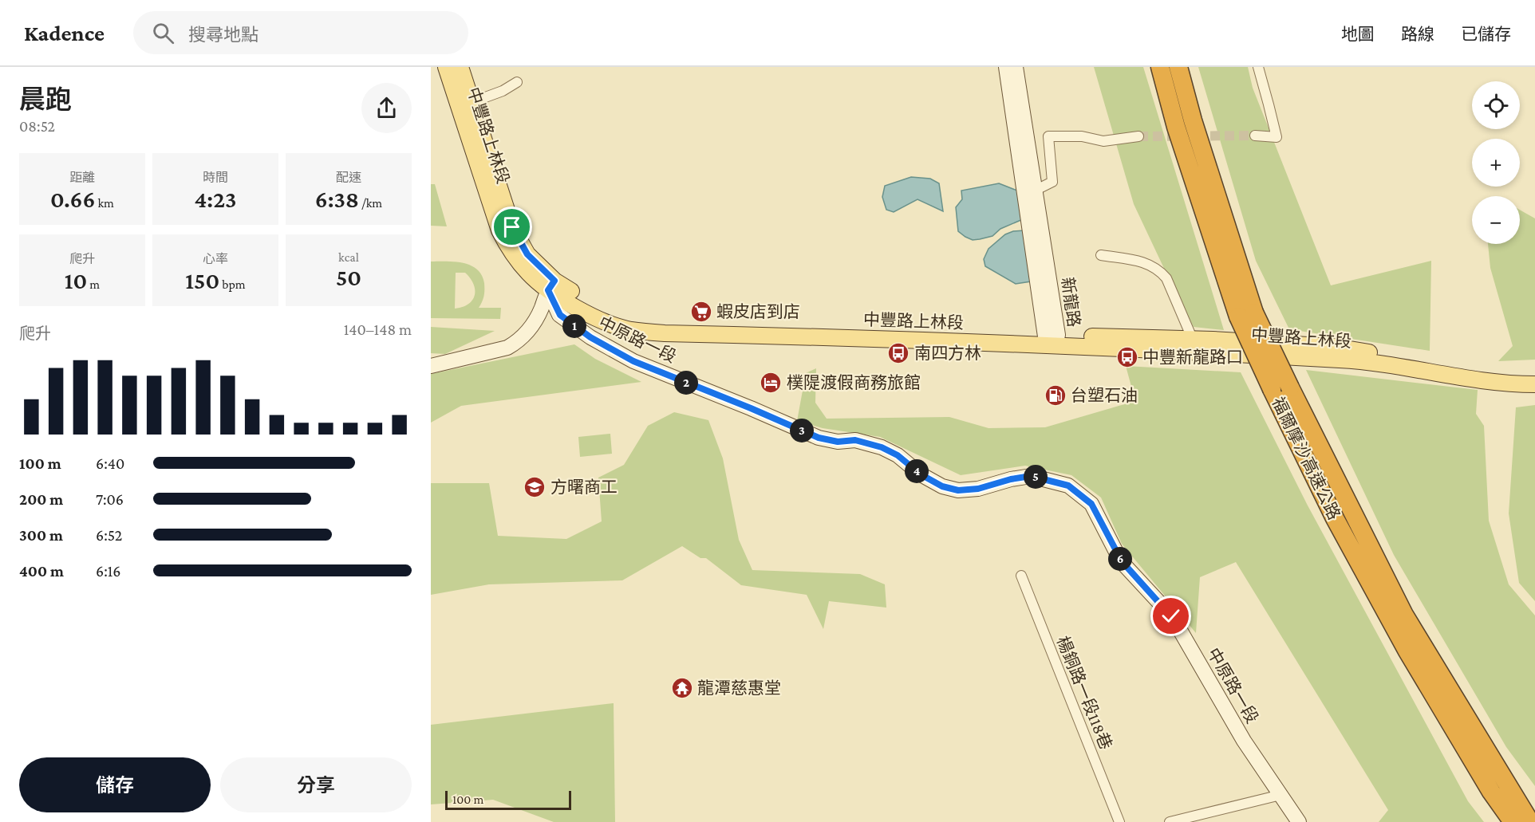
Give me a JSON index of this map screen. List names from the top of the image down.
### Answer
{
  "streets": {
    "highway": ["福爾摩沙高速公路"],
    "main road": ["中豐路上林段"],
    "street": ["新龍路", "中原路一段", "楊銅路一段118巷"]
  },
  "crossings": [
    ["中豐路上林段", "新龍路"],
    ["中豐路上林段", "中原路一段"]
  ],
  "places": {
    "supermarket": ["蝦皮店到店"],
    "bus stop": ["南四方林", "中豐新龍路口"],
    "hotel": ["樸隄渡假商務旅館"],
    "fuel station": ["台塑石油"],
    "school or university": ["方曙商工"],
    "temple": ["龍潭慈惠堂"]
  },
  "scale_bar": "100 m",
  "page": {
    "header": "Kadence",
    "search": "搜尋地點",
    "nav": ["地圖", "路線", "已儲存"],
    "heading": ["晨跑", "08:52"],
    "map_buttons": ["+", "−"],
    "stats": [
      ["距離", "0.66 km"],
      ["時間", "4:23"],
      ["配速", "6:38 /km"],
      ["爬升", "10 m"],
      ["心率", "150 bpm"],
      ["kcal", "50"]
    ],
    "chart": ["爬升", "140–148 m"],
    "pins": [
      "1",
      "2",
      "3",
      "4",
      "5",
      "6"
    ],
    "list": [
      {
        "name": "100 m",
        "note": "6:40"
      },
      {
        "name": "200 m",
        "note": "7:06"
      },
      {
        "name": "300 m",
        "note": "6:52"
      },
      {
        "name": "400 m",
        "note": "6:16"
      }
    ],
    "buttons": ["儲存", "分享"],
    "scale": "100 m"
  }
}
